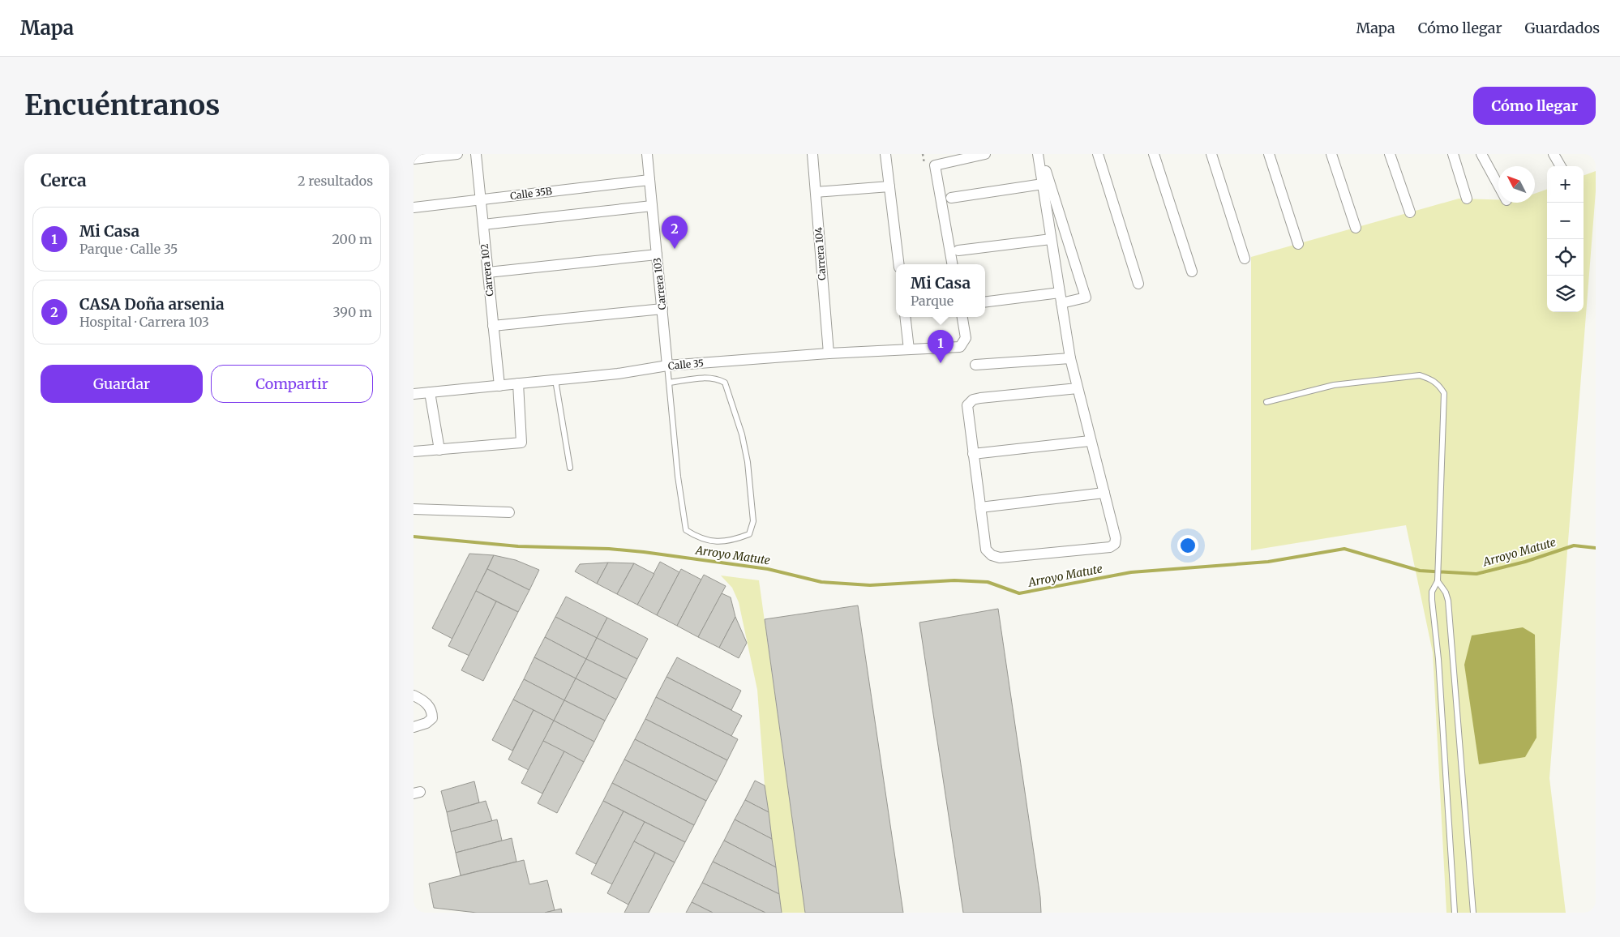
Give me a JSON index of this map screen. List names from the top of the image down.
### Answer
{
  "streets": {
    "street": [
      "Calle 35B",
      "Carrera 104",
      "Carrera 102",
      "Carrera 103",
      "Calle 35"
    ]
  },
  "crossings": [
    ["Calle 35B", "Carrera 102"],
    ["Calle 35B", "Carrera 103"],
    ["Carrera 104", "Calle 35"],
    ["Carrera 102", "Calle 35"],
    ["Carrera 103", "Calle 35"]
  ],
  "water": ["Arroyo Matute"],
  "north": "top left",
  "page": {
    "header": "Mapa",
    "nav": ["Mapa", "Cómo llegar", "Guardados"],
    "buttons": [
      "Cómo llegar",
      ["Guardar", "Compartir"]
    ],
    "title": "Encuéntranos",
    "heading": ["Cerca", "2 resultados"],
    "map_buttons": ["+", "−"],
    "list": [
      {
        "mark": "1",
        "name": "Mi Casa",
        "note": "Parque · Calle 35",
        "value": "200 m"
      },
      {
        "mark": "2",
        "name": "CASA Doña arsenia",
        "note": "Hospital · Carrera 103",
        "value": "390 m"
      }
    ],
    "pins": ["2", "1"],
    "popup": ["Mi Casa", "Parque"]
  }
}
